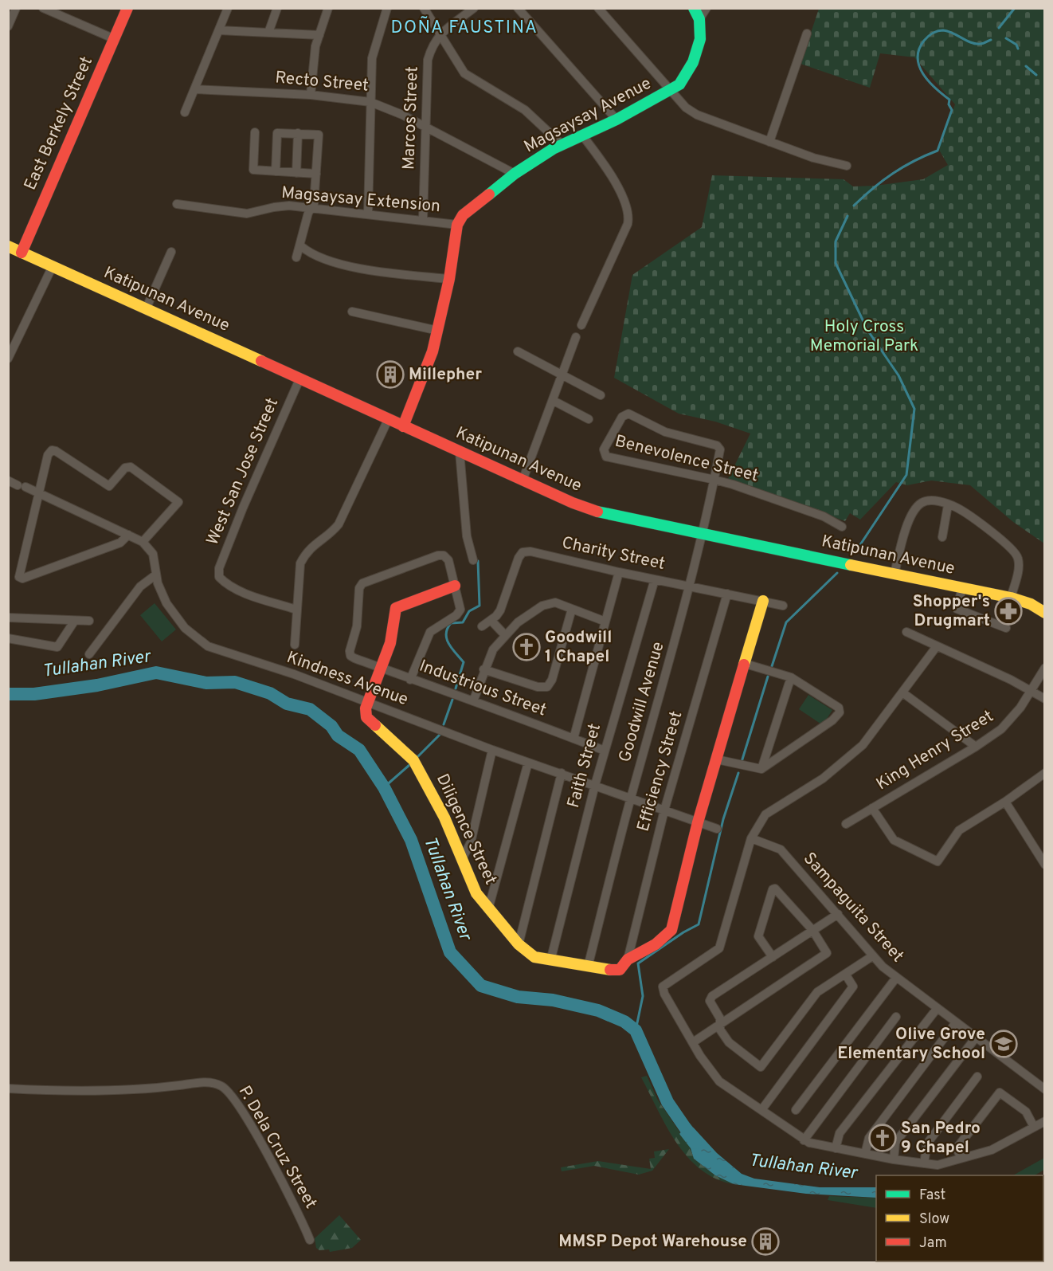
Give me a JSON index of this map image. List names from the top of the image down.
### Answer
{
  "streets": {
    "street": [
      "Recto Street",
      "Magsaysay Avenue",
      "Marcos Street",
      "East Berkely Street",
      "Magsaysay Extension",
      "Katipunan Avenue",
      "Benevolence Street",
      "West San Jose Street",
      "Charity Street",
      "Kindness Avenue",
      "Industrious Street",
      "Goodwill Avenue",
      "King Henry Street",
      "Faith Street",
      "Efficiency Street",
      "Diligence Street",
      "Sampaguita Street",
      "P. Dela Cruz Street"
    ]
  },
  "crossings": [
    ["Recto Street", "Magsaysay Avenue"],
    ["Recto Street", "Marcos Street"],
    ["Magsaysay Avenue", "Magsaysay Extension"],
    ["Marcos Street", "Magsaysay Extension"],
    ["East Berkely Street", "Katipunan Avenue"],
    ["Katipunan Avenue", "West San Jose Street"],
    ["Katipunan Avenue", "Goodwill Avenue"],
    ["Benevolence Street", "Goodwill Avenue"],
    ["Charity Street", "Goodwill Avenue"],
    ["Charity Street", "Faith Street"],
    ["Charity Street", "Efficiency Street"],
    ["Charity Street", "Diligence Street"],
    ["Kindness Avenue", "Goodwill Avenue"],
    ["Kindness Avenue", "Faith Street"],
    ["Kindness Avenue", "Efficiency Street"],
    ["Kindness Avenue", "Diligence Street"],
    ["Industrious Street", "Faith Street"],
    ["Goodwill Avenue", "Diligence Street"],
    ["Faith Street", "Diligence Street"],
    ["Efficiency Street", "Diligence Street"]
  ],
  "districts": ["DOÑA FAUSTINA"],
  "water": ["Tullahan River"],
  "parks": ["Holy Cross Memorial Park"],
  "places": {
    "building": ["Millepher", "MMSP Depot Warehouse"],
    "pharmacy": ["Shopper's Drugmart"],
    "church": ["Goodwill 1 Chapel", "San Pedro 9 Chapel"],
    "school or university": ["Olive Grove Elementary School"]
  },
  "legend": ["Fast", "Slow", "Jam"]
}
